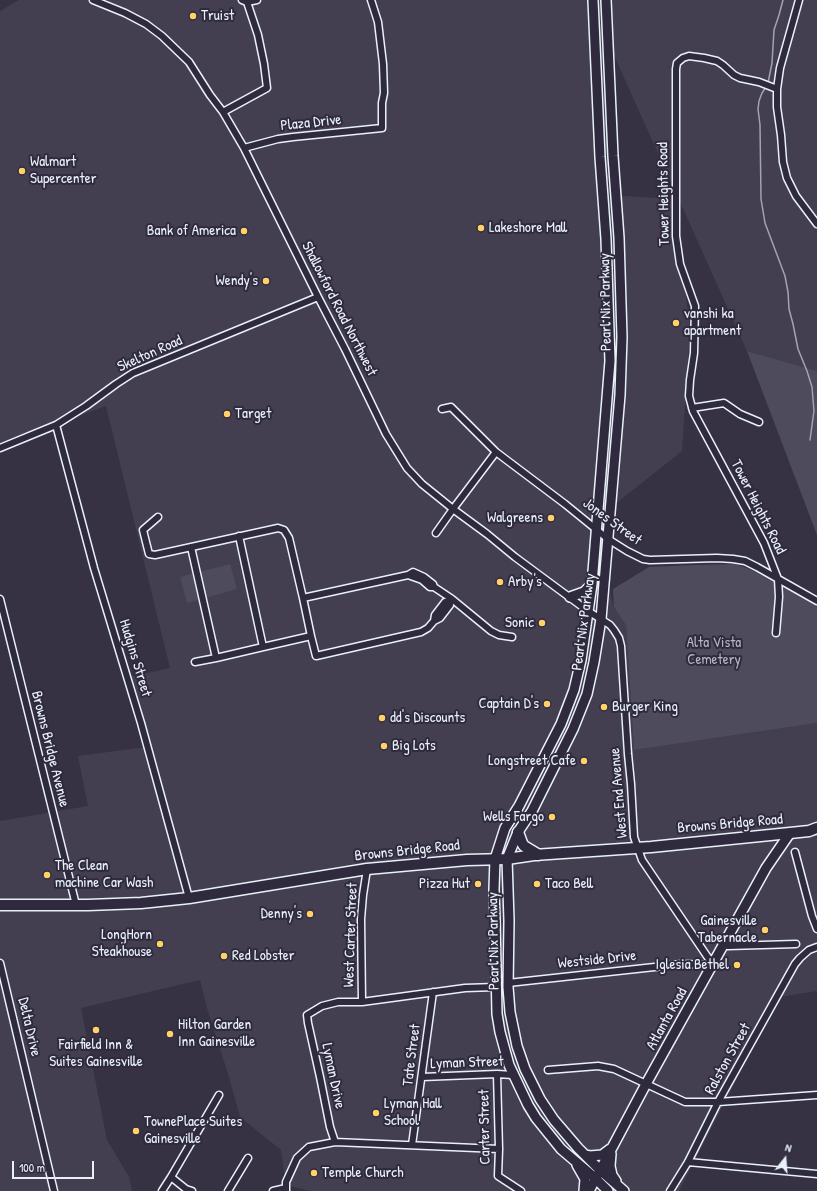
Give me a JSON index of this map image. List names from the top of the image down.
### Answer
{
  "streets": {
    "main road": ["Pearl Nix Parkway", "Browns Bridge Road", "Atlanta Road"],
    "street": [
      "Plaza Drive",
      "Tower Heights Road",
      "Shallowford Road Northwest",
      "Skelton Road",
      "Jones Street",
      "Hudgins Street",
      "Browns Bridge Avenue",
      "West End Avenue",
      "West Carter Street",
      "Westside Drive",
      "Delta Drive",
      "Tate Street",
      "Ralston Street",
      "Lyman Street",
      "Lyman Drive",
      "Carter Street"
    ]
  },
  "crossings": [
    ["Plaza Drive", "Shallowford Road Northwest"],
    ["Tower Heights Road", "Jones Street"],
    ["Pearl Nix Parkway", "Shallowford Road Northwest"],
    ["Pearl Nix Parkway", "Jones Street"],
    ["Pearl Nix Parkway", "West End Avenue"],
    ["Pearl Nix Parkway", "Browns Bridge Road"],
    ["Pearl Nix Parkway", "Westside Drive"],
    ["Pearl Nix Parkway", "Atlanta Road"],
    ["Pearl Nix Parkway", "Lyman Street"],
    ["Shallowford Road Northwest", "Skelton Road"],
    ["Shallowford Road Northwest", "West End Avenue"],
    ["Skelton Road", "Hudgins Street"],
    ["Hudgins Street", "Browns Bridge Road"],
    ["Browns Bridge Avenue", "Browns Bridge Road"],
    ["West End Avenue", "Browns Bridge Road"],
    ["West End Avenue", "Westside Drive"],
    ["West End Avenue", "Atlanta Road"],
    ["Browns Bridge Road", "West Carter Street"],
    ["Browns Bridge Road", "Atlanta Road"],
    ["West Carter Street", "Lyman Drive"],
    ["Westside Drive", "Atlanta Road"],
    ["Tate Street", "Lyman Street"],
    ["Lyman Street", "Carter Street"]
  ],
  "parks": ["Alta Vista Cemetery"],
  "places": [
    "Truist",
    "Walmart Supercenter",
    "Lakeshore Mall",
    "Bank of America",
    "Wendy's",
    "vanshi ka apartment",
    "Target",
    "Walgreens",
    "Arby's",
    "Sonic",
    "Captain D's",
    "Burger King",
    "dd's Discounts",
    "Big Lots",
    "Longstreet Cafe",
    "Wells Fargo",
    "The Clean machine Car Wash",
    "Pizza Hut",
    "Taco Bell",
    "Denny's",
    "Gainesville Tabernacle",
    "LongHorn Steakhouse",
    "Red Lobster",
    "Iglesia Bethel",
    "Fairfield Inn & Suites Gainesville",
    "Hilton Garden Inn Gainesville",
    "Lyman Hall School",
    "TownePlace Suites Gainesville",
    "Temple Church"
  ],
  "scale_bar": "100 m",
  "north": "top"
}
